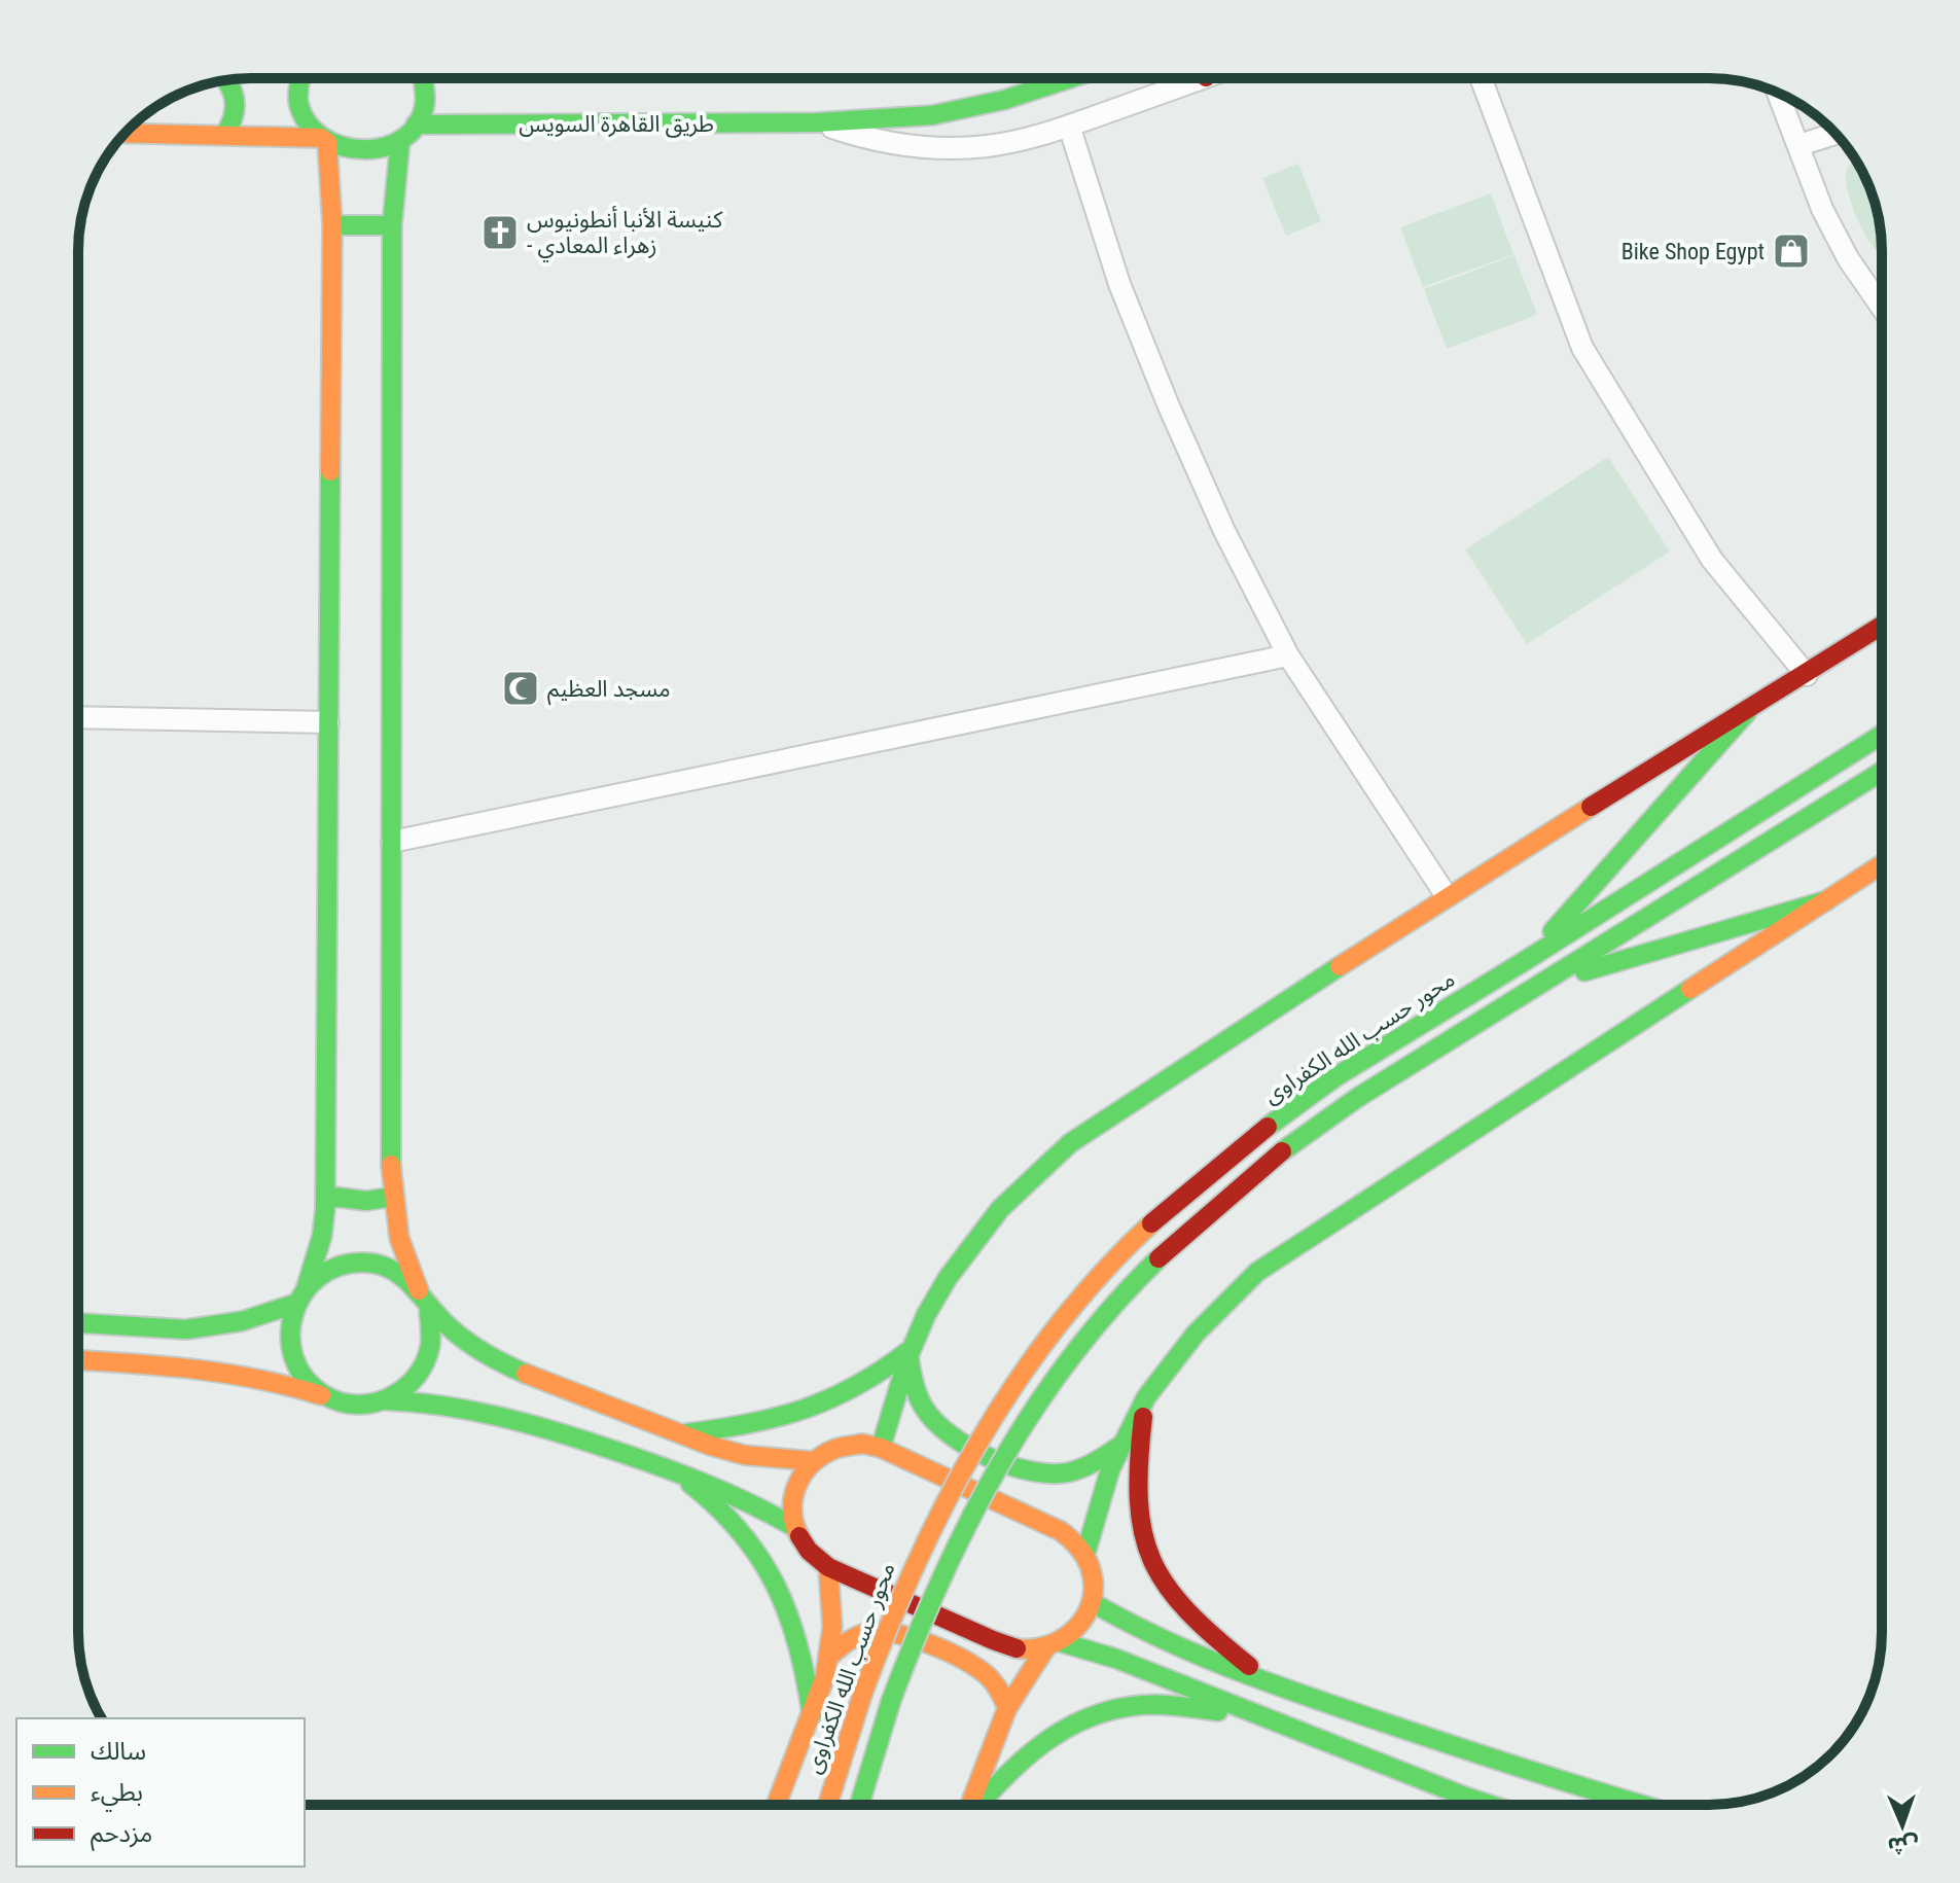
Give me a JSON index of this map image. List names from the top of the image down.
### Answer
{
  "streets": {
    "street": ["طريق القاهرة السويس", "محور حسب الله الكفراوى"]
  },
  "places": {
    "church": ["كنيسة الأنبا أنطونيوس - زهراء المعادي"],
    "shop": ["Bike Shop Egypt"],
    "mosque": ["مسجد العظيم"]
  },
  "legend": ["سالك", "بطيء", "مزدحم"],
  "north": "bottom"
}
